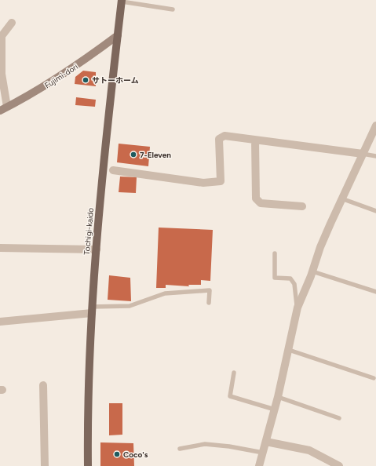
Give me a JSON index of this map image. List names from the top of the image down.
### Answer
{
  "streets": {
    "main road": ["Tochigi-kaido"],
    "street": ["Fujimi-dori"]
  },
  "crossings": [
    ["Fujimi-dori", "Tochigi-kaido"]
  ],
  "places": ["サトーホーム", "7-Eleven", "Coco's"]
}
